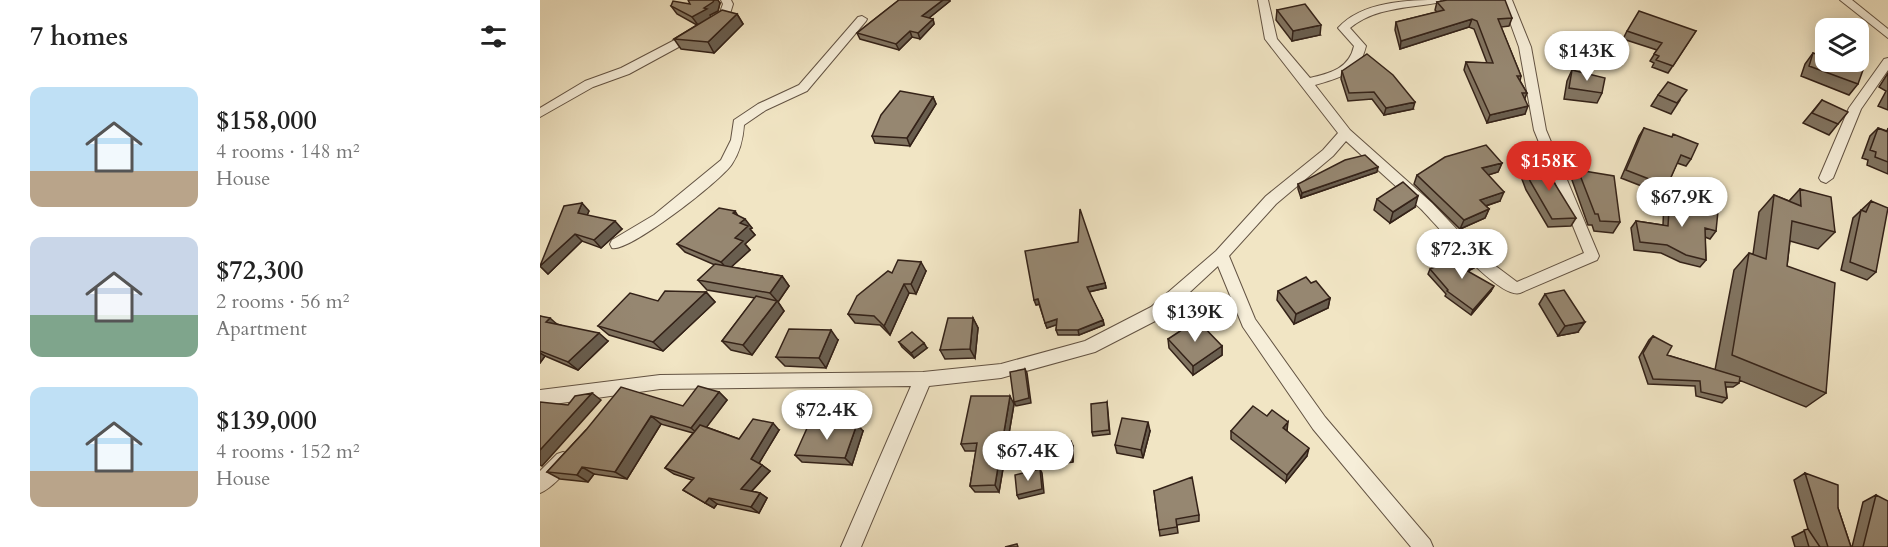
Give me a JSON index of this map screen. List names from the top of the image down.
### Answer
{
  "page": {
    "heading": "7 homes",
    "price": [
      "$143K",
      "$158K",
      "$67.9K",
      "$72.3K",
      "$139K",
      "$72.4K",
      "$67.4K"
    ],
    "list": [
      {
        "name": "$158,000",
        "note": "4 rooms · 148 m² · House"
      },
      {
        "name": "$72,300",
        "note": "2 rooms · 56 m² · Apartment"
      },
      {
        "name": "$139,000",
        "note": "4 rooms · 152 m² · House"
      }
    ]
  }
}
